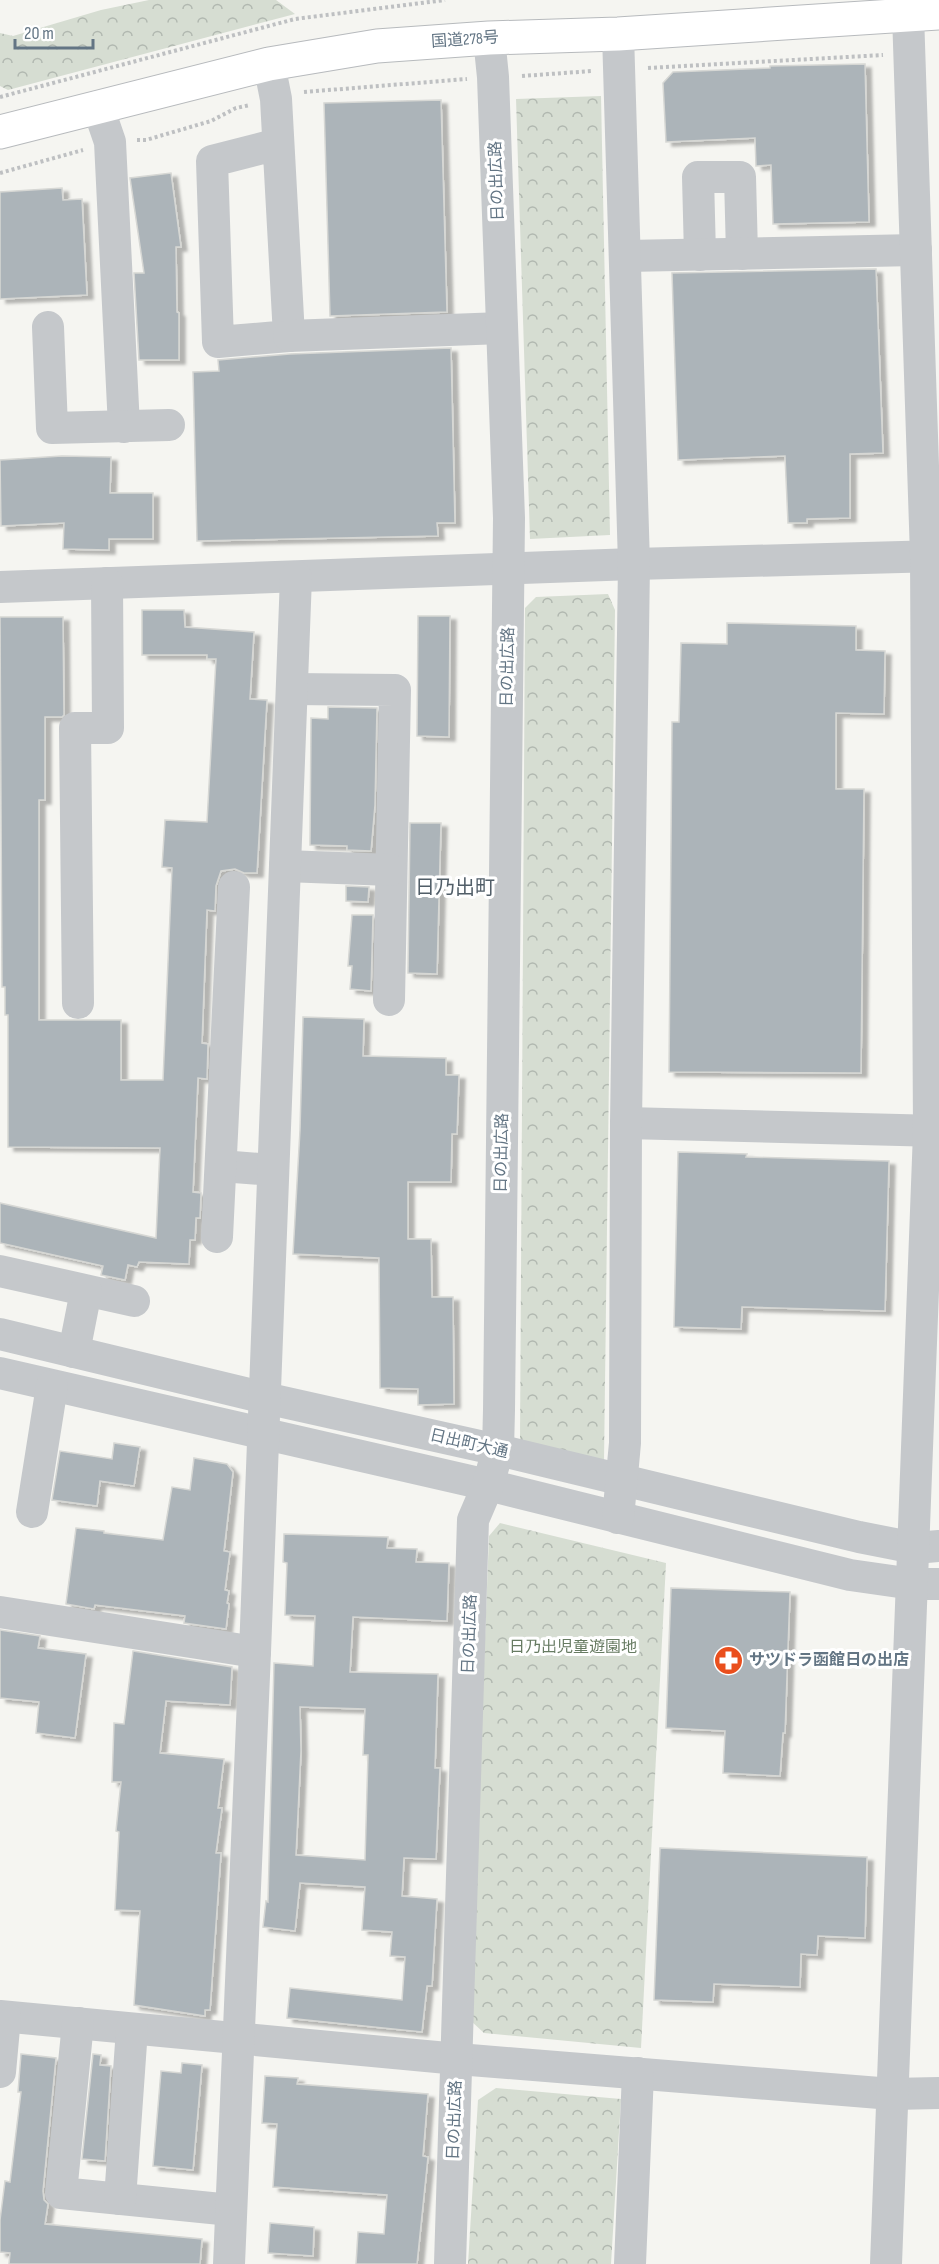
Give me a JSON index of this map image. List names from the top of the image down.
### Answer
{
  "streets": {
    "highway": ["国道278号"],
    "street": ["日の出広路", "日出町大通"]
  },
  "crossings": [
    ["国道278号", "日の出広路"],
    ["日の出広路", "日出町大通"]
  ],
  "districts": ["日乃出町"],
  "parks": ["日乃出児童遊園地"],
  "places": {
    "pharmacy": ["サツドラ函館日の出店"]
  },
  "scale_bar": "20 m"
}
